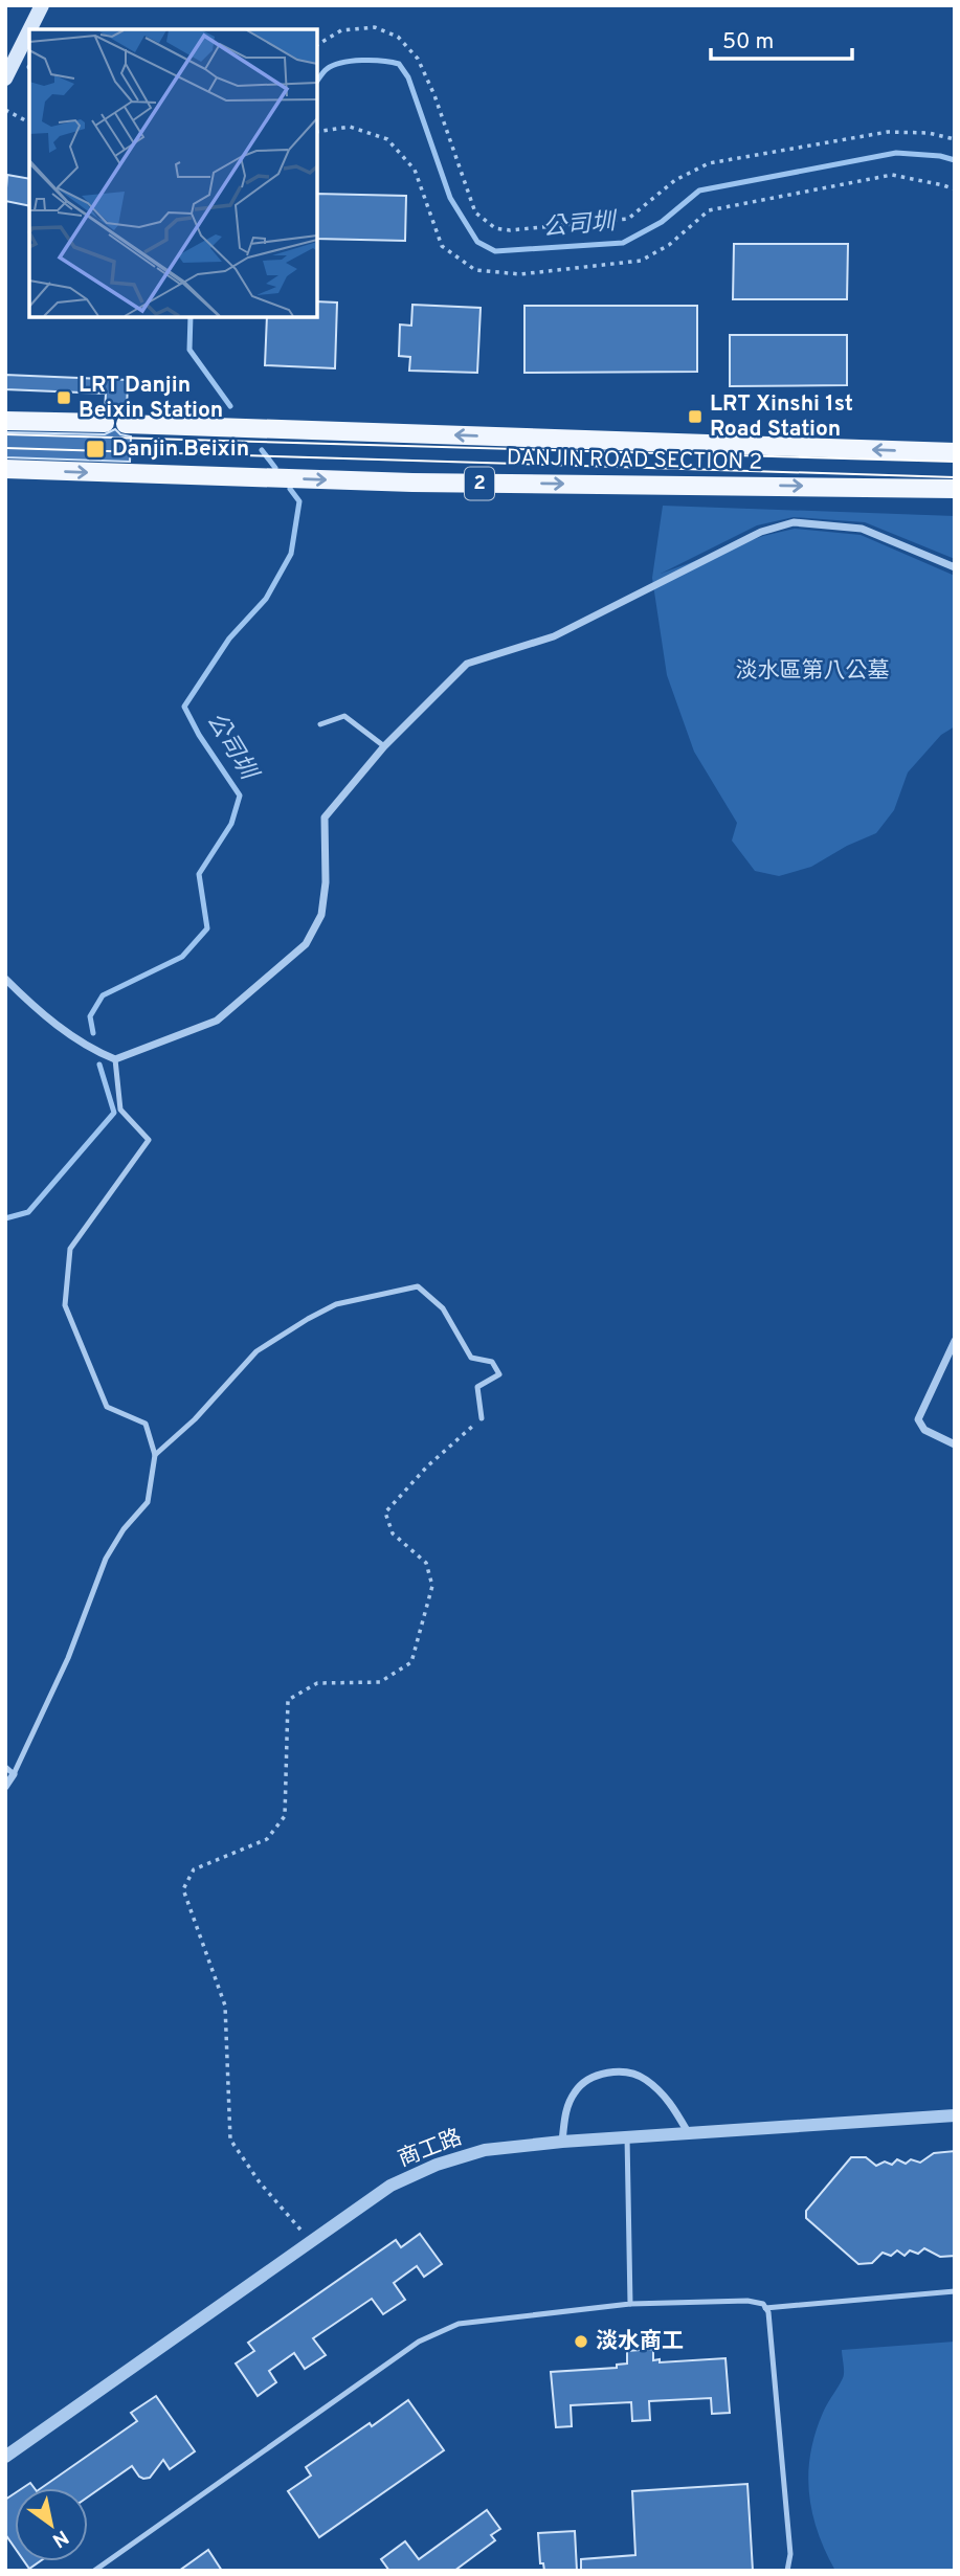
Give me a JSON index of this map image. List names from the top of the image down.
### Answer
{
  "streets": {
    "main road": ["DANJIN ROAD SECTION 2", "2"],
    "street": ["商工路"]
  },
  "water": ["公司圳"],
  "parks": ["淡水區第八公墓"],
  "places": {
    "transit": ["LRT Danjin Beixin Station", "LRT Xinshi 1st Road Station", "Danjin Beixin"],
    "other": ["淡水商工"]
  },
  "scale_bar": "50 m",
  "north": "bottom right"
}
